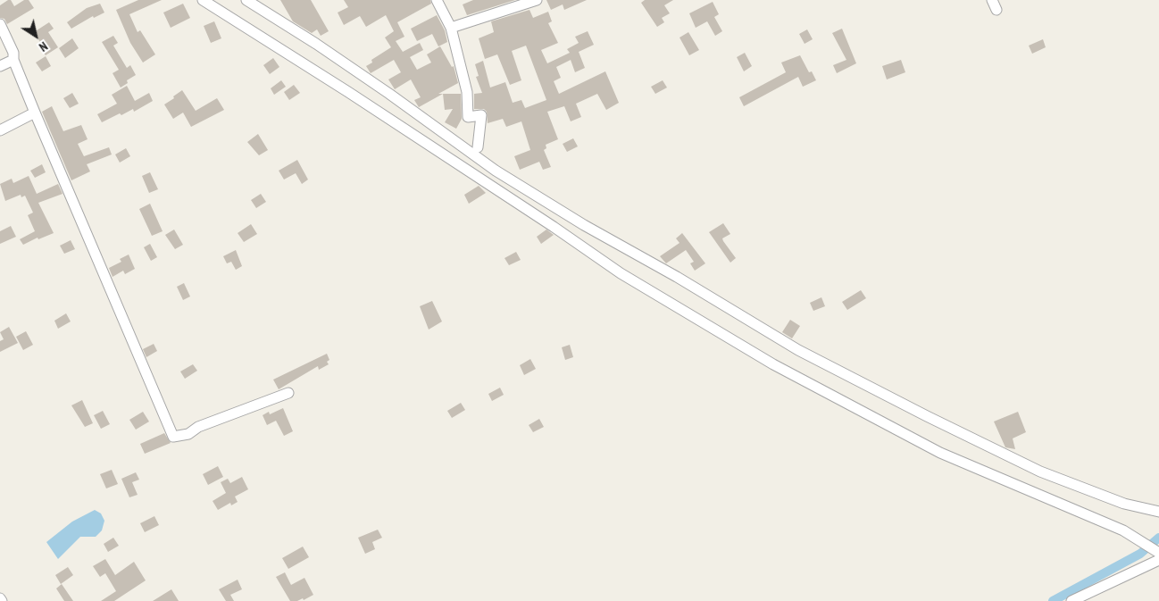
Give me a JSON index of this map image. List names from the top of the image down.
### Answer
{
  "north": "bottom right"
}
